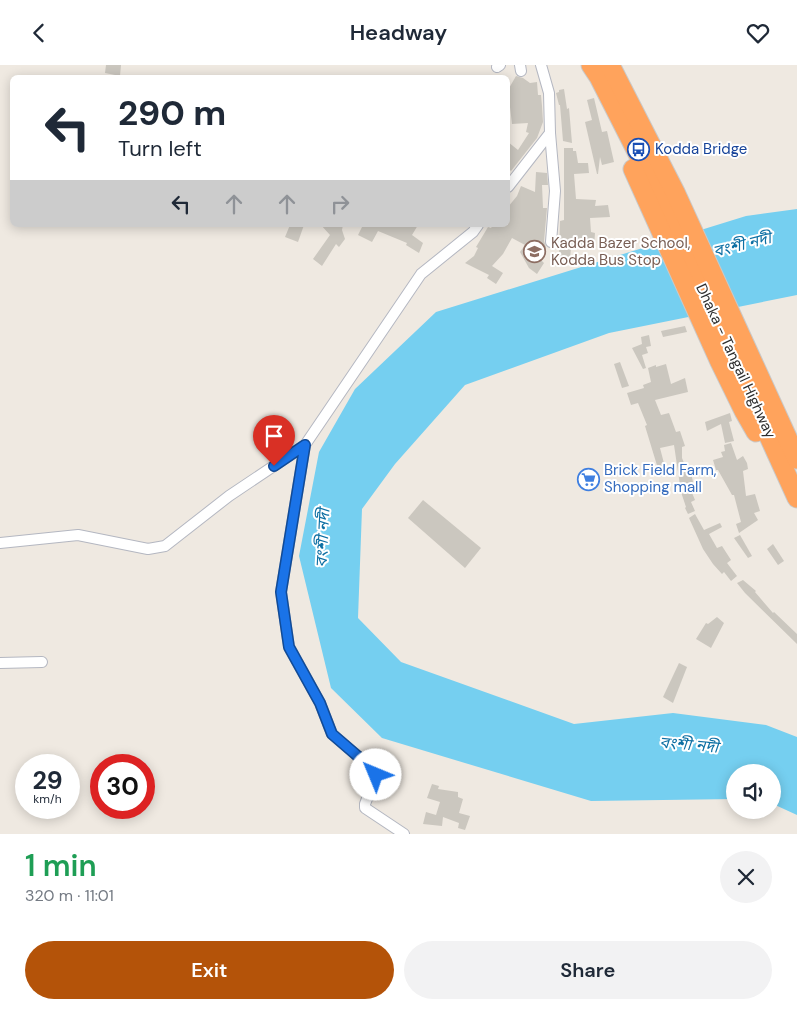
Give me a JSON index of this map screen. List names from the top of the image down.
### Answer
{
  "streets": {
    "highway": ["Dhaka - Tangail Highway"]
  },
  "water": ["বংশী নদী"],
  "places": {
    "bus stop": ["Kodda Bridge"],
    "school or university": ["Kadda Bazer School, Kodda Bus Stop"],
    "supermarket": ["Brick Field Farm, Shopping mall"]
  },
  "page": {
    "header": "Headway",
    "turn": ["290 m", "Turn left"],
    "speed": "29 km/h",
    "limit": "30",
    "heading": ["1 min", "320 m · 11:01"],
    "buttons": ["Exit", "Share"]
  }
}
